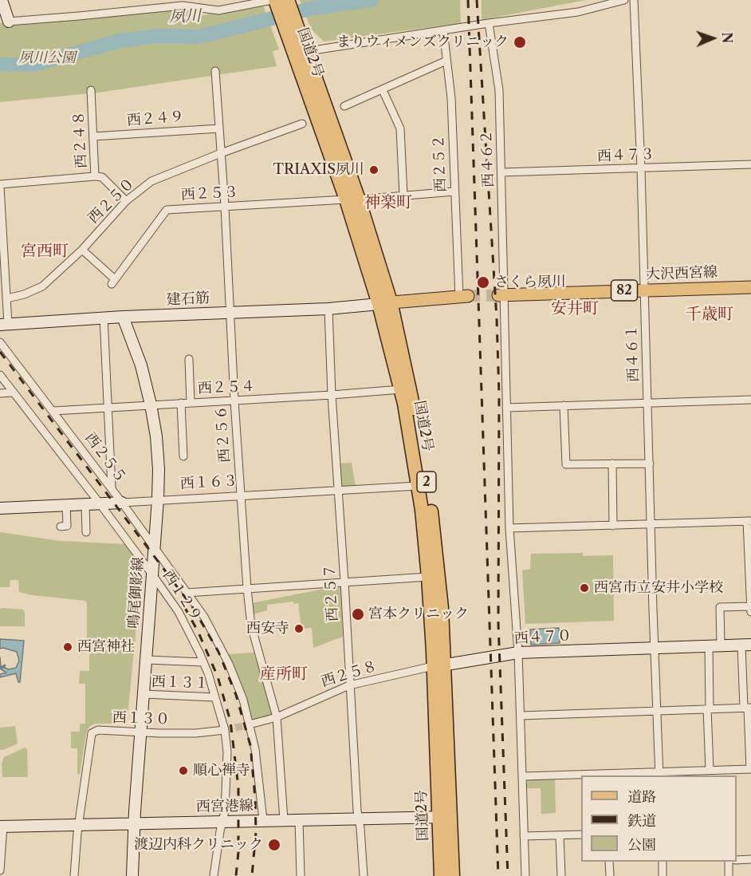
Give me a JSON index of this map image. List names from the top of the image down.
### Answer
{
  "streets": {
    "highway": ["国道2号", "2"],
    "main road": ["大沢西宮線", "82"],
    "street": [
      "西２４９",
      "西２４８",
      "西４７３",
      "西４６２",
      "西２５２",
      "西２５３",
      "西２５０",
      "建石筋",
      "西４６１",
      "西２５４",
      "西２５６",
      "西２５５",
      "西１６３",
      "鳴尾御影線",
      "西２５７",
      "西１２９",
      "西４７０",
      "西２５８",
      "西１３１",
      "西１３０",
      "西宮港線"
    ]
  },
  "crossings": [
    ["国道2号", "西２５３"],
    ["国道2号", "建石筋"],
    ["国道2号", "西２５４"],
    ["国道2号", "西１６３"],
    ["国道2号", "西４７０"],
    ["国道2号", "西２５８"],
    ["国道2号", "西宮港線"],
    ["西２４９", "西２４８"],
    ["西２４９", "西２５６"],
    ["西２４８", "西２５０"],
    ["西４７３", "西４６２"],
    ["西４７３", "西４６１"],
    ["西４６２", "大沢西宮線"],
    ["西４６２", "西４７０"],
    ["西２５２", "西２５３"],
    ["西２５３", "西２５０"],
    ["西２５３", "西２５６"],
    ["西２５０", "西２５６"],
    ["大沢西宮線", "西４６１"],
    ["建石筋", "西２５６"],
    ["建石筋", "鳴尾御影線"],
    ["建石筋", "西２５７"],
    ["西４６１", "西４７０"],
    ["西２５４", "西２５６"],
    ["西２５４", "西２５５"],
    ["西２５４", "鳴尾御影線"],
    ["西２５４", "西２５７"],
    ["西２５６", "西１６３"],
    ["西２５６", "西２５８"],
    ["西２５６", "西宮港線"],
    ["西２５５", "西１６３"],
    ["西２５５", "鳴尾御影線"],
    ["西２５５", "西２５８"],
    ["西２５５", "西宮港線"],
    ["西１６３", "鳴尾御影線"],
    ["西１６３", "西２５７"],
    ["西１６３", "西１２９"],
    ["鳴尾御影線", "西１２９"],
    ["鳴尾御影線", "西１３１"],
    ["鳴尾御影線", "西１３０"],
    ["鳴尾御影線", "西宮港線"],
    ["西２５７", "西２５８"],
    ["西２５７", "西宮港線"],
    ["西１２９", "西１３１"],
    ["西１２９", "西１３０"],
    ["西１２９", "西宮港線"],
    ["西４７０", "西２５８"],
    ["西１３０", "西宮港線"]
  ],
  "districts": [
    "神楽町",
    "宮西町",
    "安井町",
    "千歳町",
    "産所町"
  ],
  "water": ["夙川"],
  "parks": ["夙川公園"],
  "places": [
    "まりウィメンズクリニック",
    "TRIAXIS夙川",
    "さくら夙川",
    "西宮市立安井小学校",
    "宮本クリニック",
    "西安寺",
    "西宮神社",
    "順心禅寺",
    "渡辺内科クリニック"
  ],
  "legend": ["道路", "鉄道", "公園"],
  "north": "right"
}
